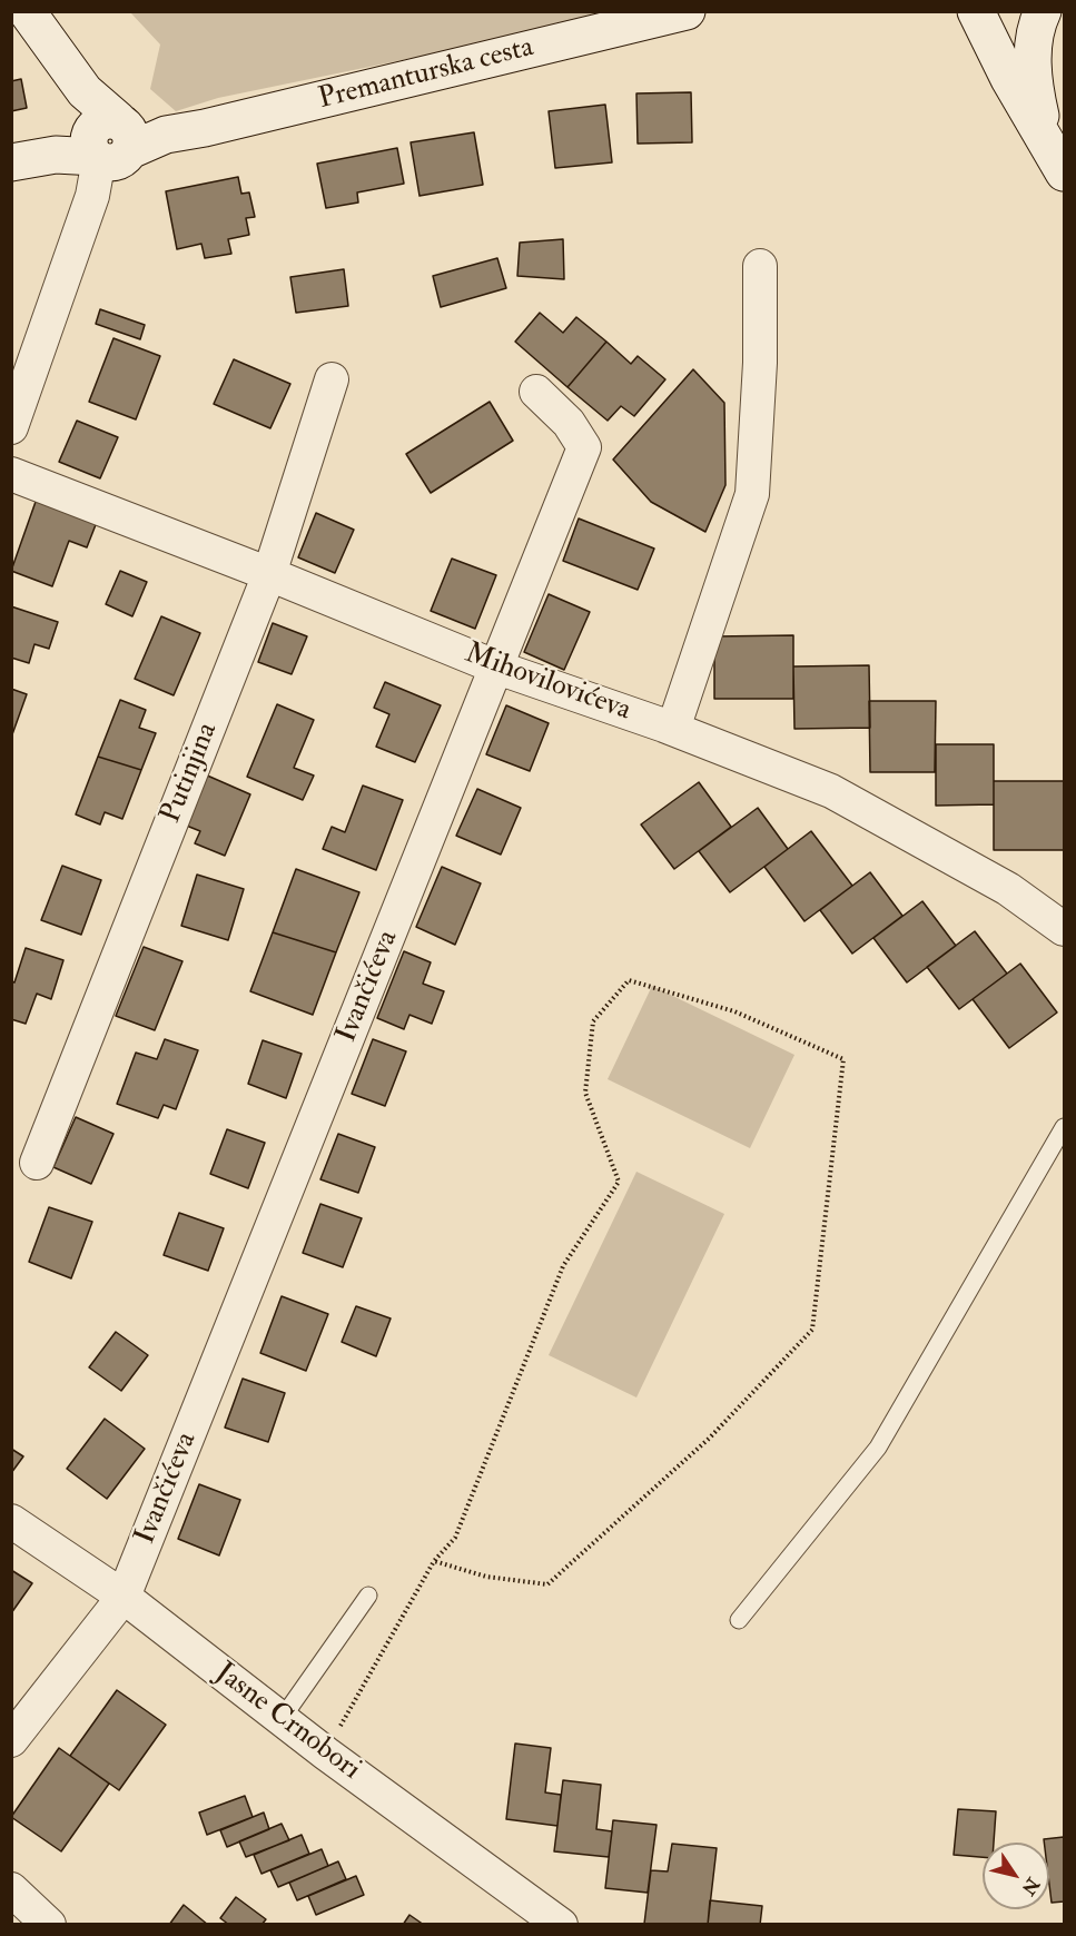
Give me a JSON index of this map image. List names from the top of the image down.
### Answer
{
  "streets": {
    "main road": ["Premanturska cesta"],
    "street": [
      "Mihovilovićeva",
      "Putinjina",
      "Ivančićeva",
      "Jasne Crnobori"
    ]
  },
  "crossings": [
    ["Mihovilovićeva", "Putinjina"],
    ["Mihovilovićeva", "Ivančićeva"],
    ["Ivančićeva", "Jasne Crnobori"]
  ],
  "north": "bottom right"
}
